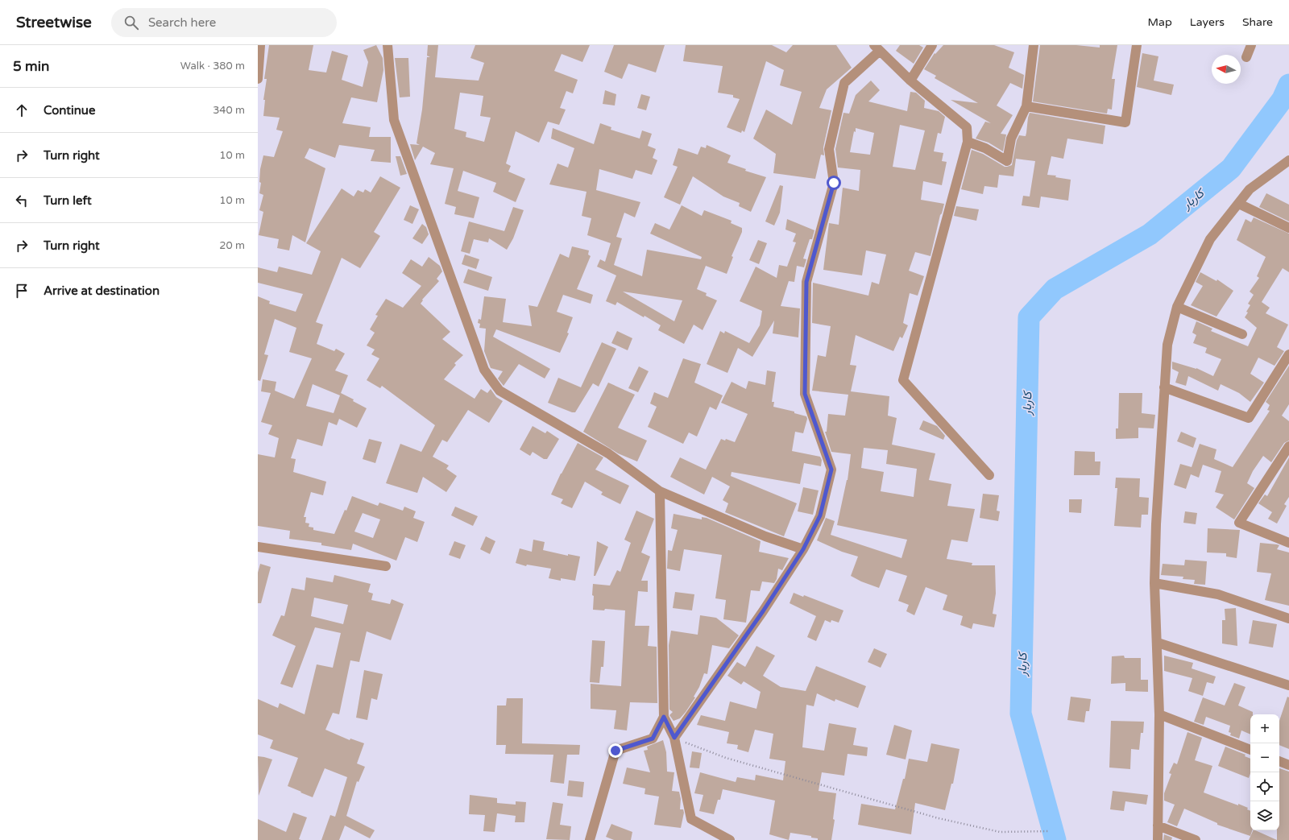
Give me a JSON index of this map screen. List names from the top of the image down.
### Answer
{
  "water": ["کاربار"],
  "north": "left",
  "page": {
    "header": "Streetwise",
    "search": "Search here",
    "nav": ["Map", "Layers", "Share"],
    "heading": ["5 min", "Walk · 380 m"],
    "list": [
      ["Continue", "340 m"],
      ["Turn right", "10 m"],
      ["Turn left", "10 m"],
      ["Turn right", "20 m"],
      "Arrive at destination"
    ],
    "map_buttons": ["+", "−"]
  }
}
